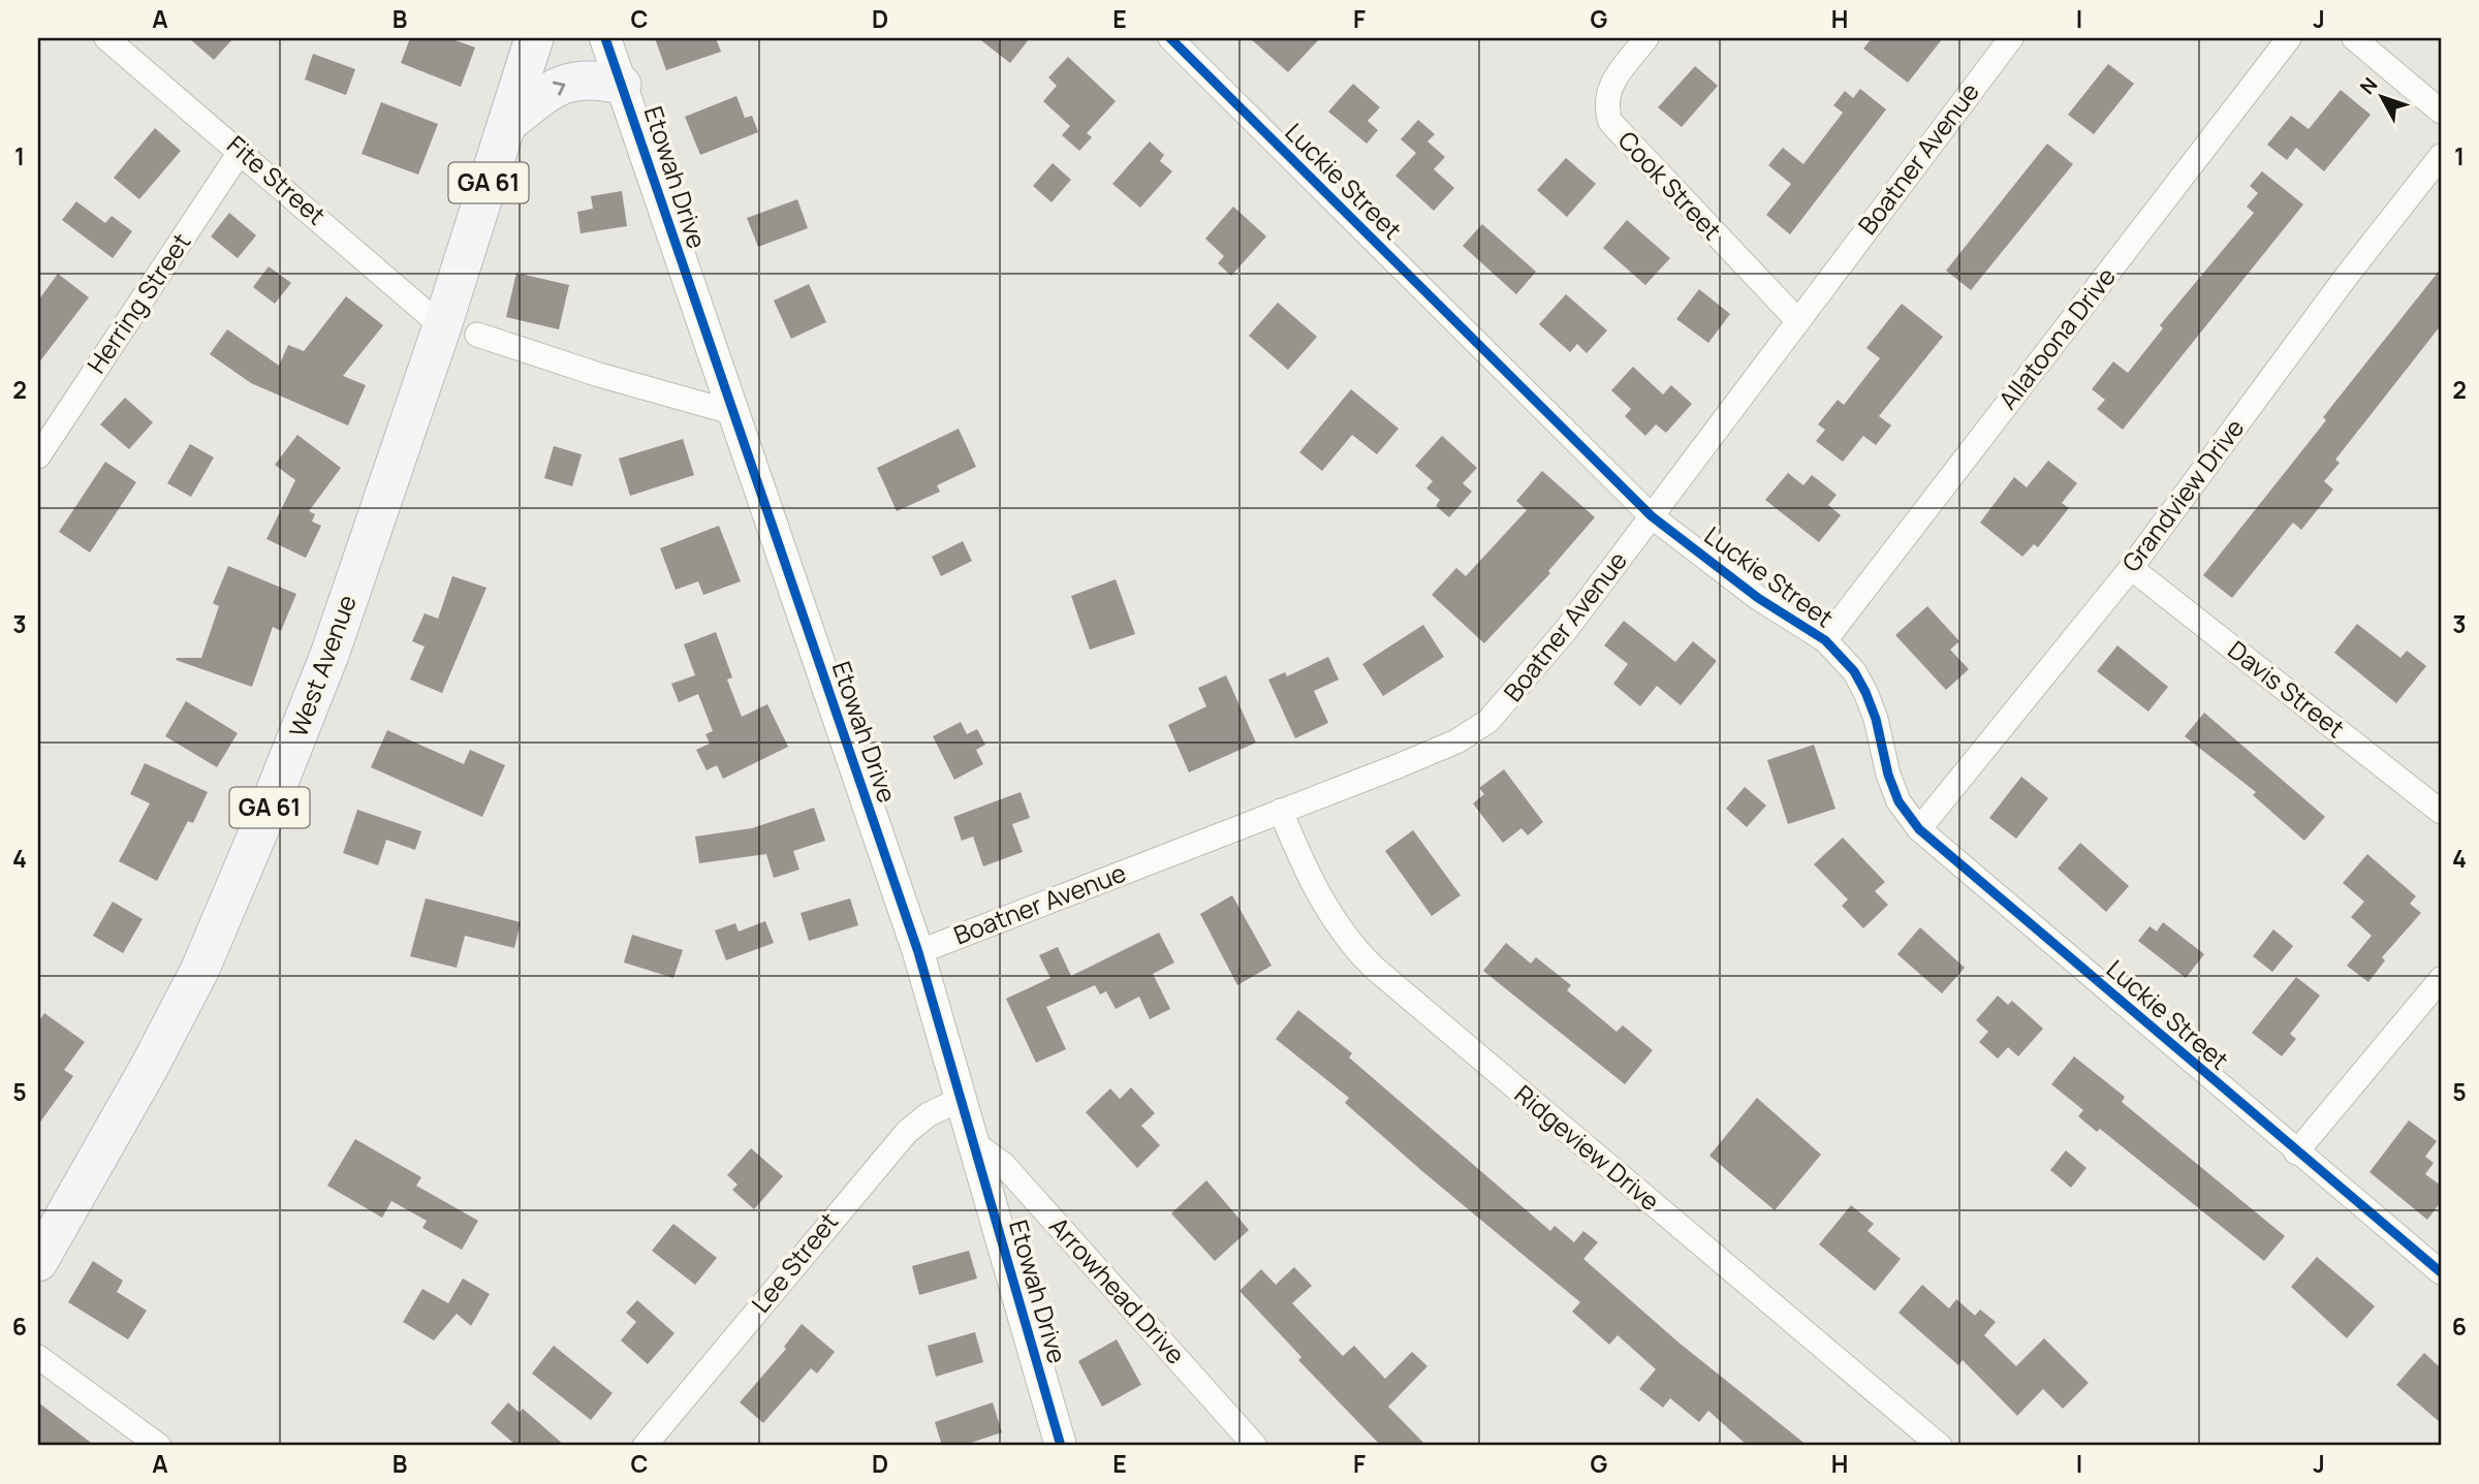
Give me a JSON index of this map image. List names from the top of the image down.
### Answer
{
  "streets": {
    "main road": ["GA 61", "West Avenue"],
    "street": [
      "Boatner Avenue",
      "Etowah Drive",
      "Fite Street",
      "Luckie Street",
      "Cook Street",
      "Herring Street",
      "Allatoona Drive",
      "Grandview Drive",
      "Davis Street",
      "Ridgeview Drive",
      "Lee Street",
      "Arrowhead Drive"
    ]
  },
  "crossings": [
    ["Boatner Avenue", "Etowah Drive"],
    ["Boatner Avenue", "Luckie Street"],
    ["Boatner Avenue", "Cook Street"],
    ["Boatner Avenue", "Ridgeview Drive"],
    ["Etowah Drive", "Fite Street"],
    ["Etowah Drive", "Lee Street"],
    ["Etowah Drive", "Arrowhead Drive"],
    ["Fite Street", "Herring Street"],
    ["Fite Street", "West Avenue"],
    ["Luckie Street", "Allatoona Drive"],
    ["Luckie Street", "Grandview Drive"],
    ["Grandview Drive", "Davis Street"]
  ],
  "north": "top left",
  "grid": {
    "columns": [
      "A",
      "B",
      "C",
      "D",
      "E",
      "F",
      "G",
      "H",
      "I",
      "J"
    ],
    "rows": [
      "1",
      "2",
      "3",
      "4",
      "5",
      "6"
    ]
  }
}
